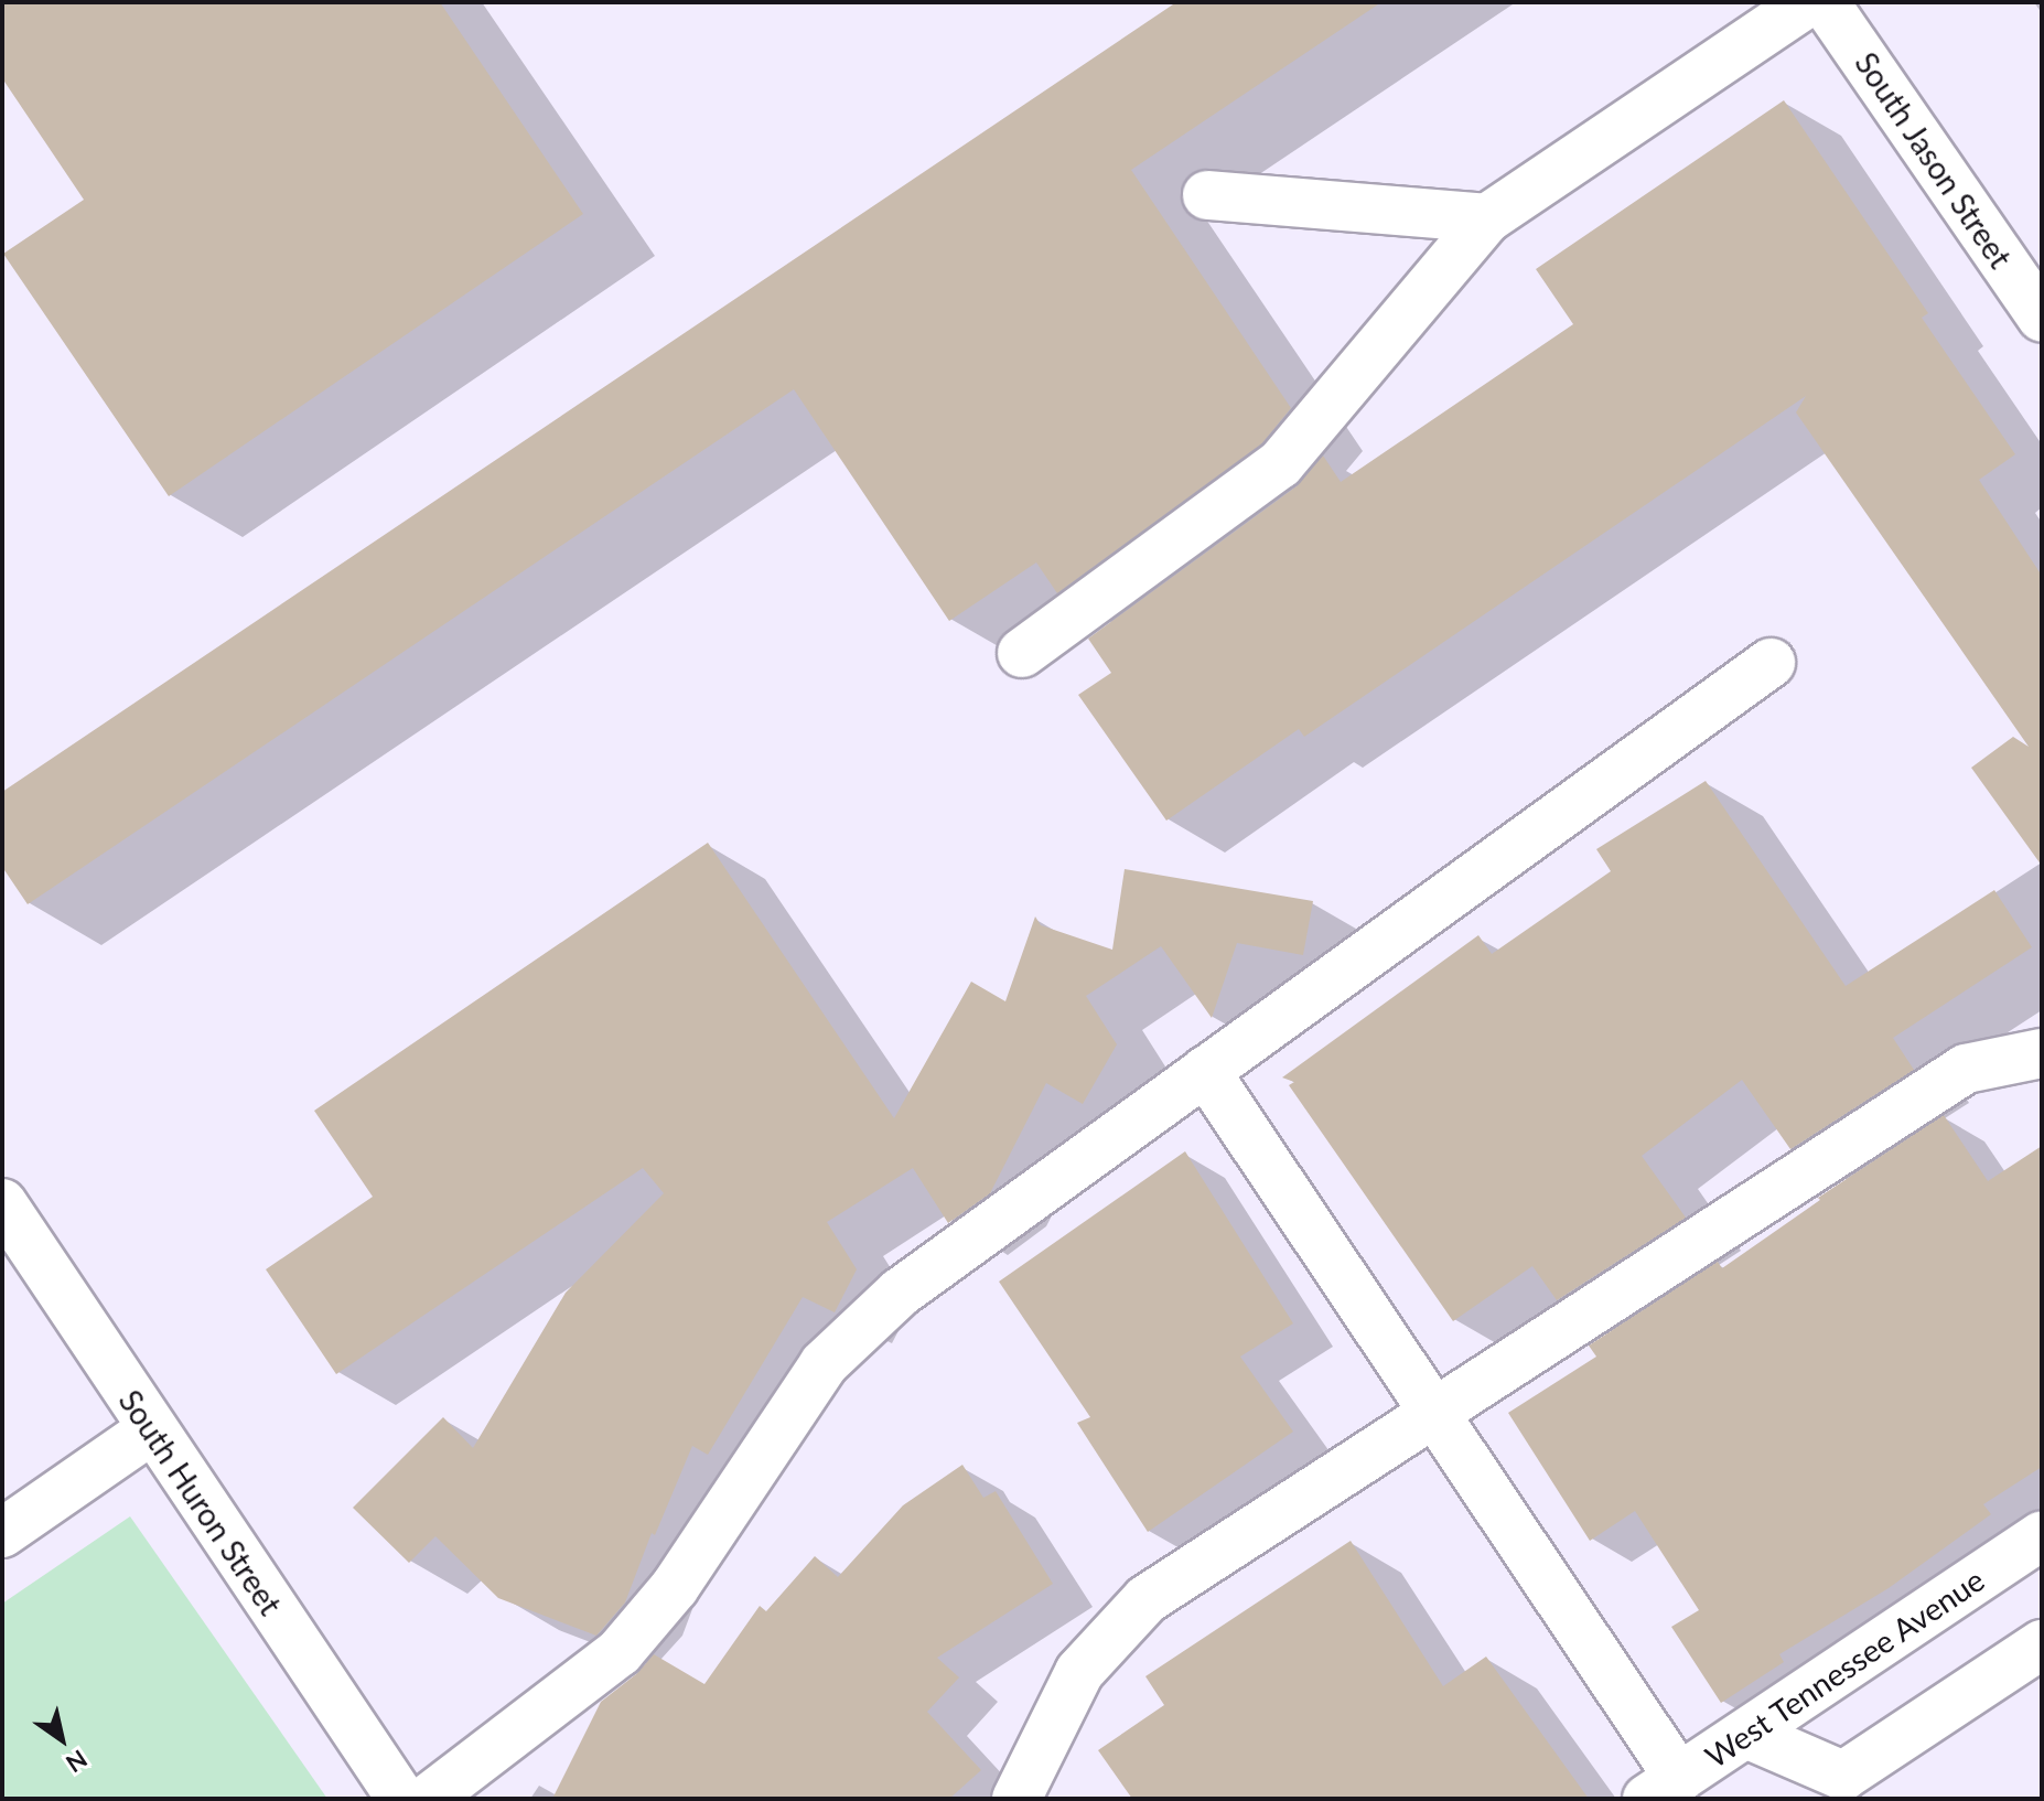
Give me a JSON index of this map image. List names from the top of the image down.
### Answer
{
  "streets": {
    "street": ["South Jason Street", "South Huron Street", "West Tennessee Avenue"]
  },
  "north": "bottom right"
}
